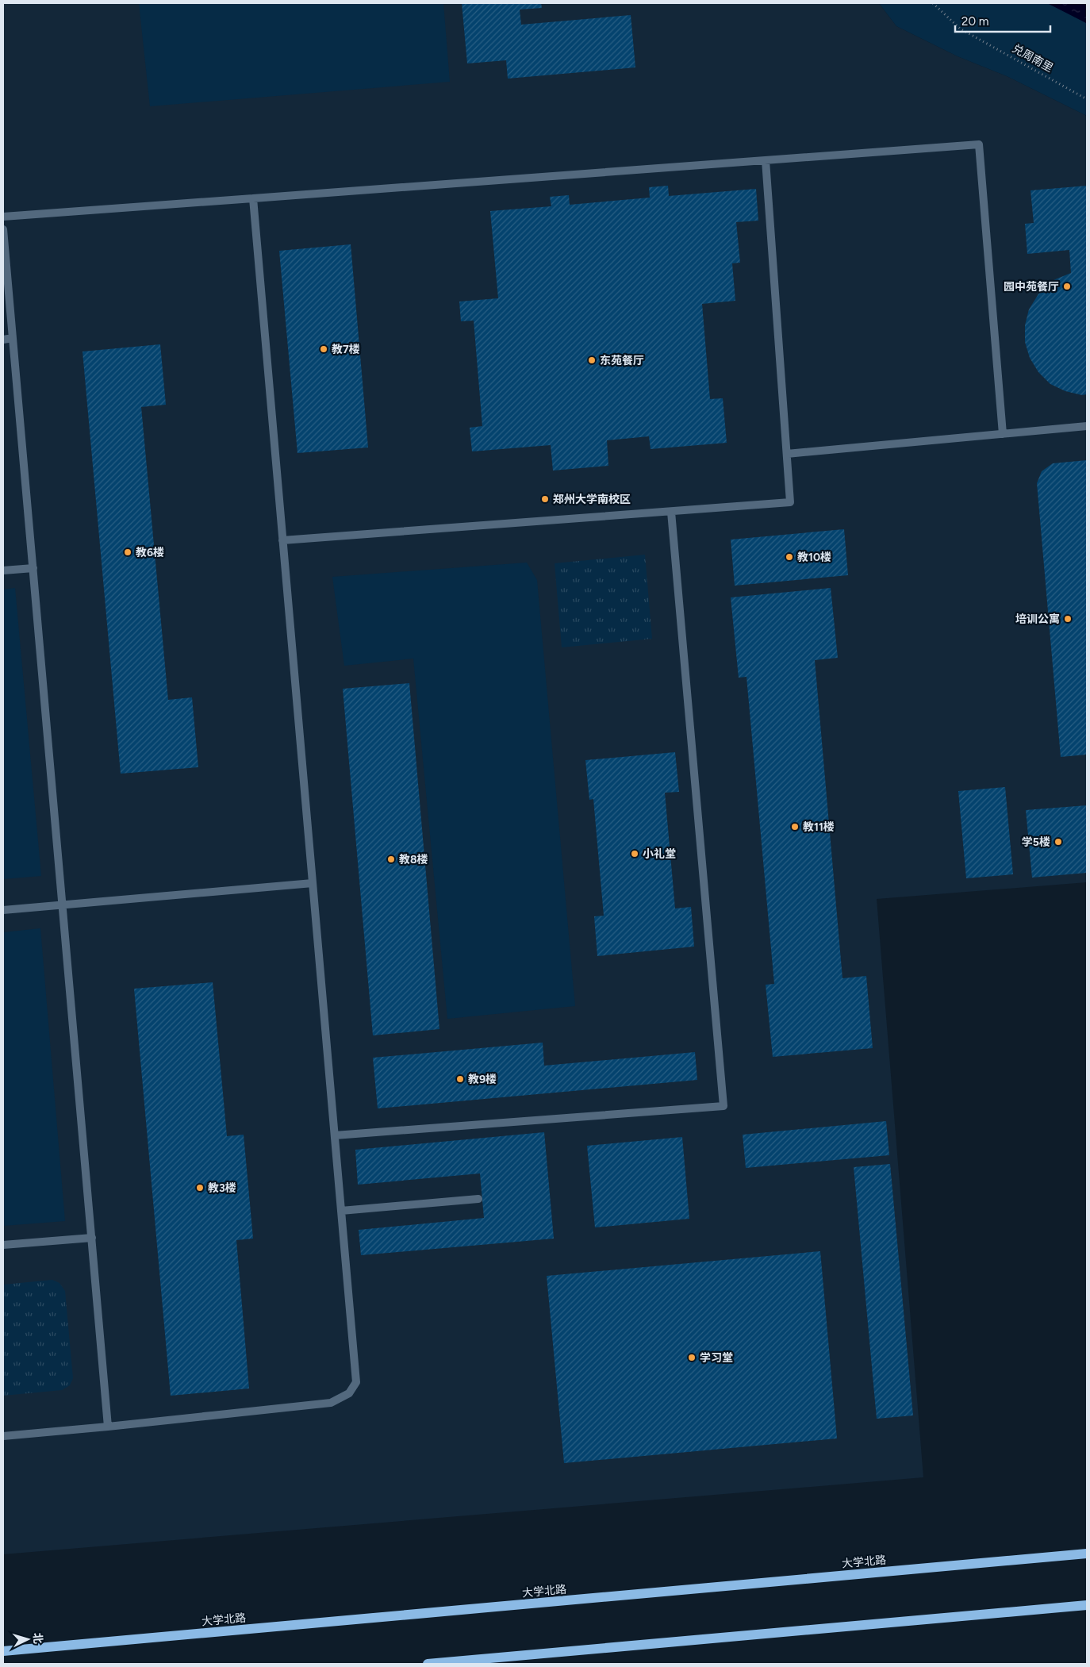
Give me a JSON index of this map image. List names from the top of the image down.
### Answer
{
  "streets": {
    "main road": ["大学北路"],
    "path": ["兑周南里"]
  },
  "places": [
    "园中苑餐厅",
    "教7楼",
    "东苑餐厅",
    "郑州大学南校区",
    "教6楼",
    "教10楼",
    "培训公寓",
    "教11楼",
    "学5楼",
    "小礼堂",
    "教8楼",
    "教9楼",
    "教3楼",
    "学习堂"
  ],
  "scale_bar": "20 m",
  "north": "right"
}
